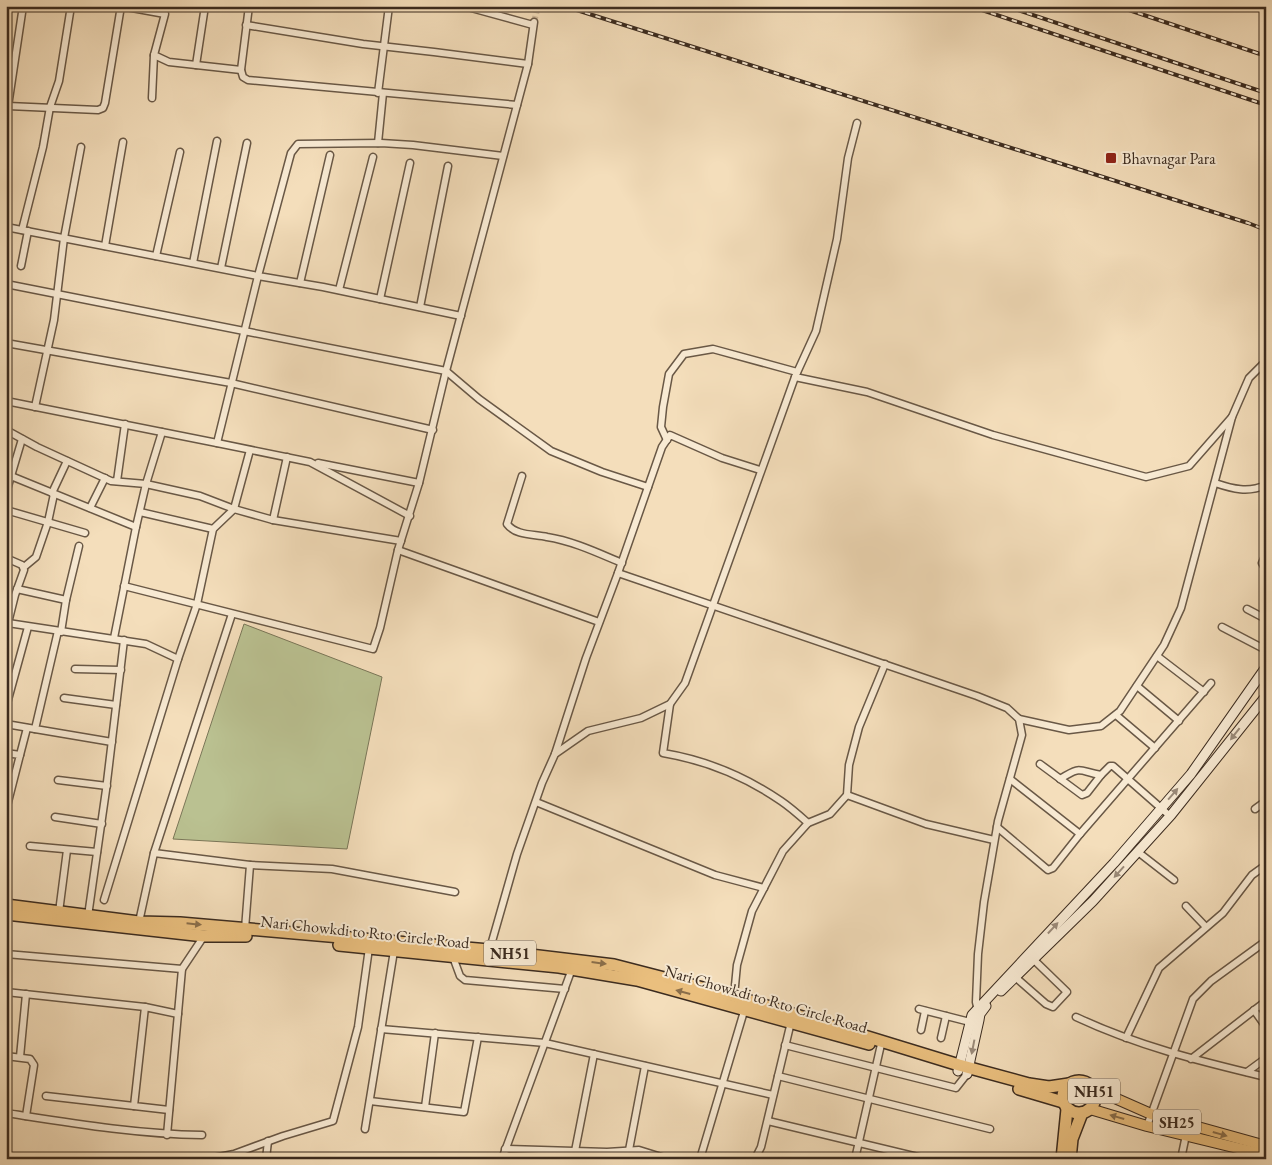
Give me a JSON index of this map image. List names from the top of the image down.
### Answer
{
  "streets": {
    "highway": ["Nari Chowkdi to Rto Circle Road", "NH51"],
    "main road": ["SH25"]
  },
  "crossings": [
    ["Nari Chowkdi to Rto Circle Road", "NH51"],
    ["Nari Chowkdi to Rto Circle Road", "SH25"],
    ["NH51", "SH25"]
  ],
  "places": {
    "transit": ["Bhavnagar Para"]
  }
}
